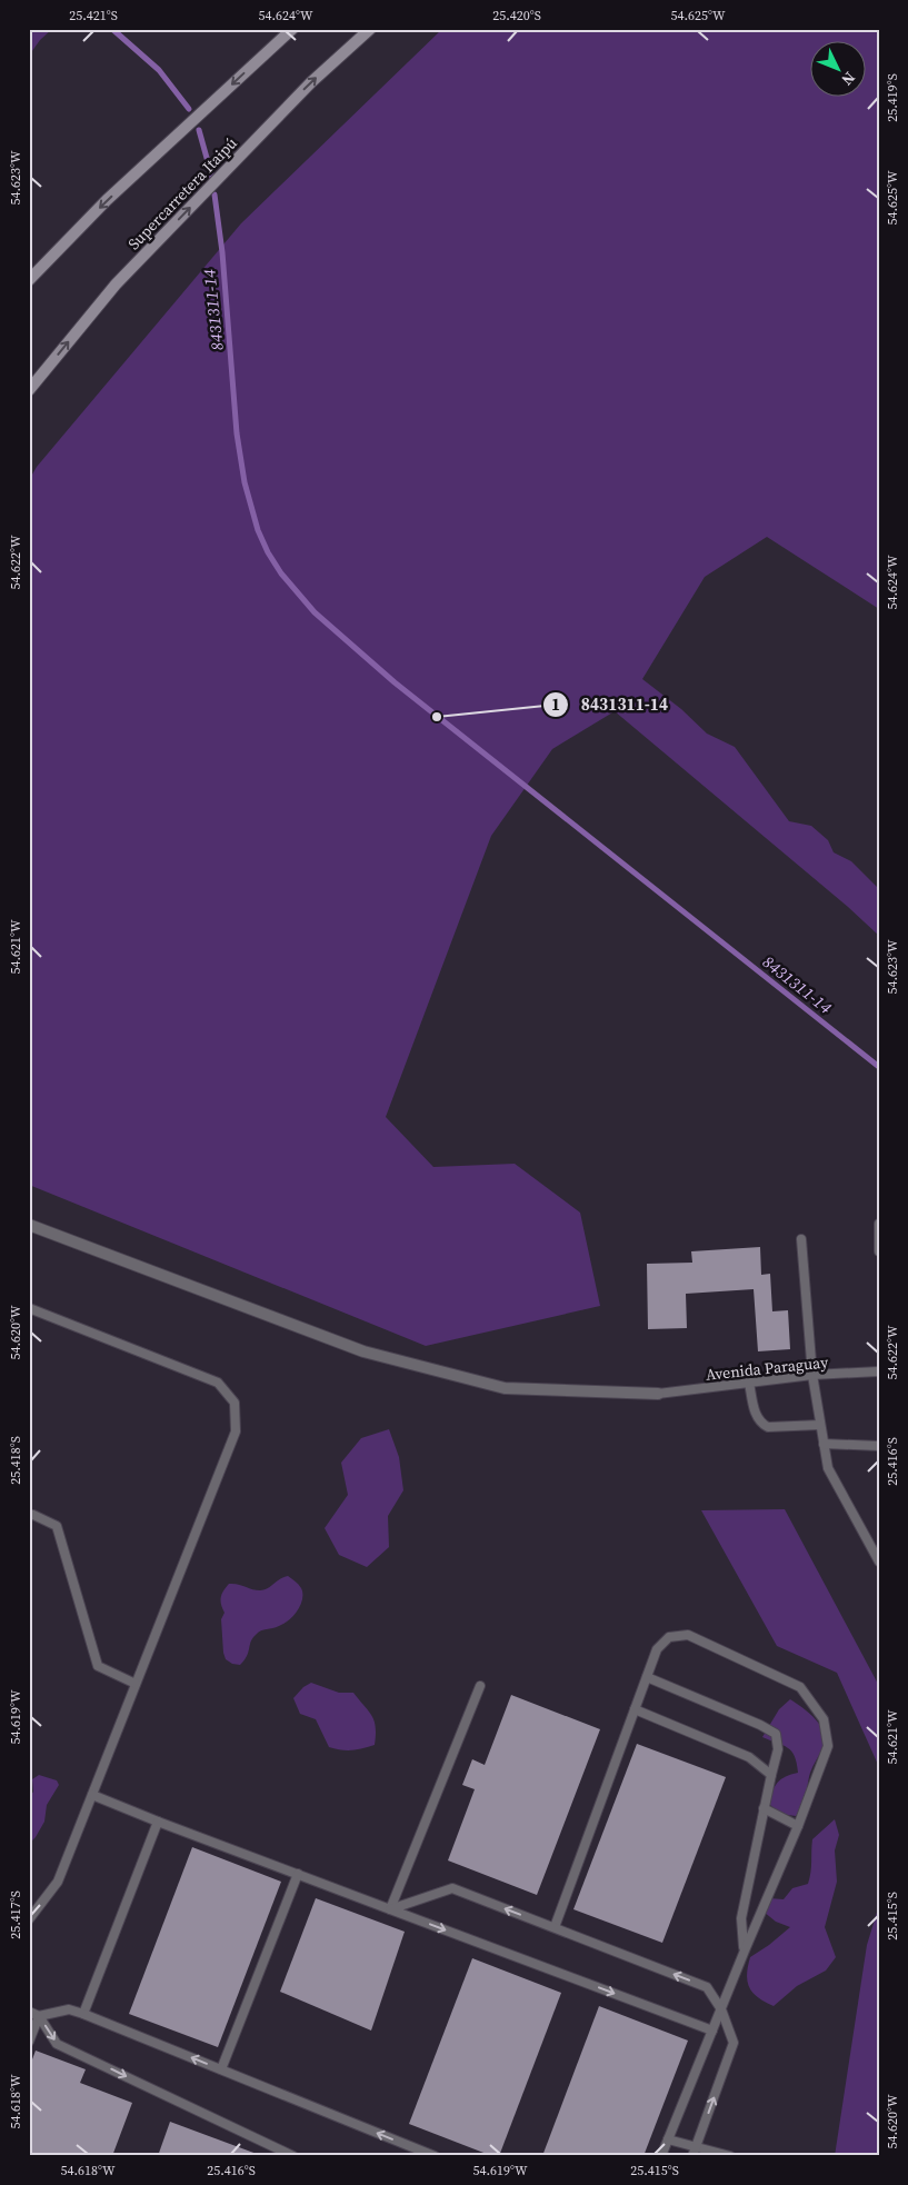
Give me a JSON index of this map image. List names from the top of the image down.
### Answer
{
  "streets": {
    "street": ["Supercarretera Itaipú"],
    "lane": ["Avenida Paraguay"]
  },
  "water": ["8431311-14"],
  "places": ["8431311-14"],
  "north": "bottom right",
  "coordinates": [
    "25.421°S",
    "54.624°W",
    "25.420°S",
    "54.625°W",
    "25.419°S",
    "54.623°W",
    "54.622°W",
    "54.621°W",
    "54.620°W",
    "25.418°S",
    "25.416°S",
    "54.619°W",
    "25.417°S",
    "25.415°S",
    "54.618°W"
  ]
}
